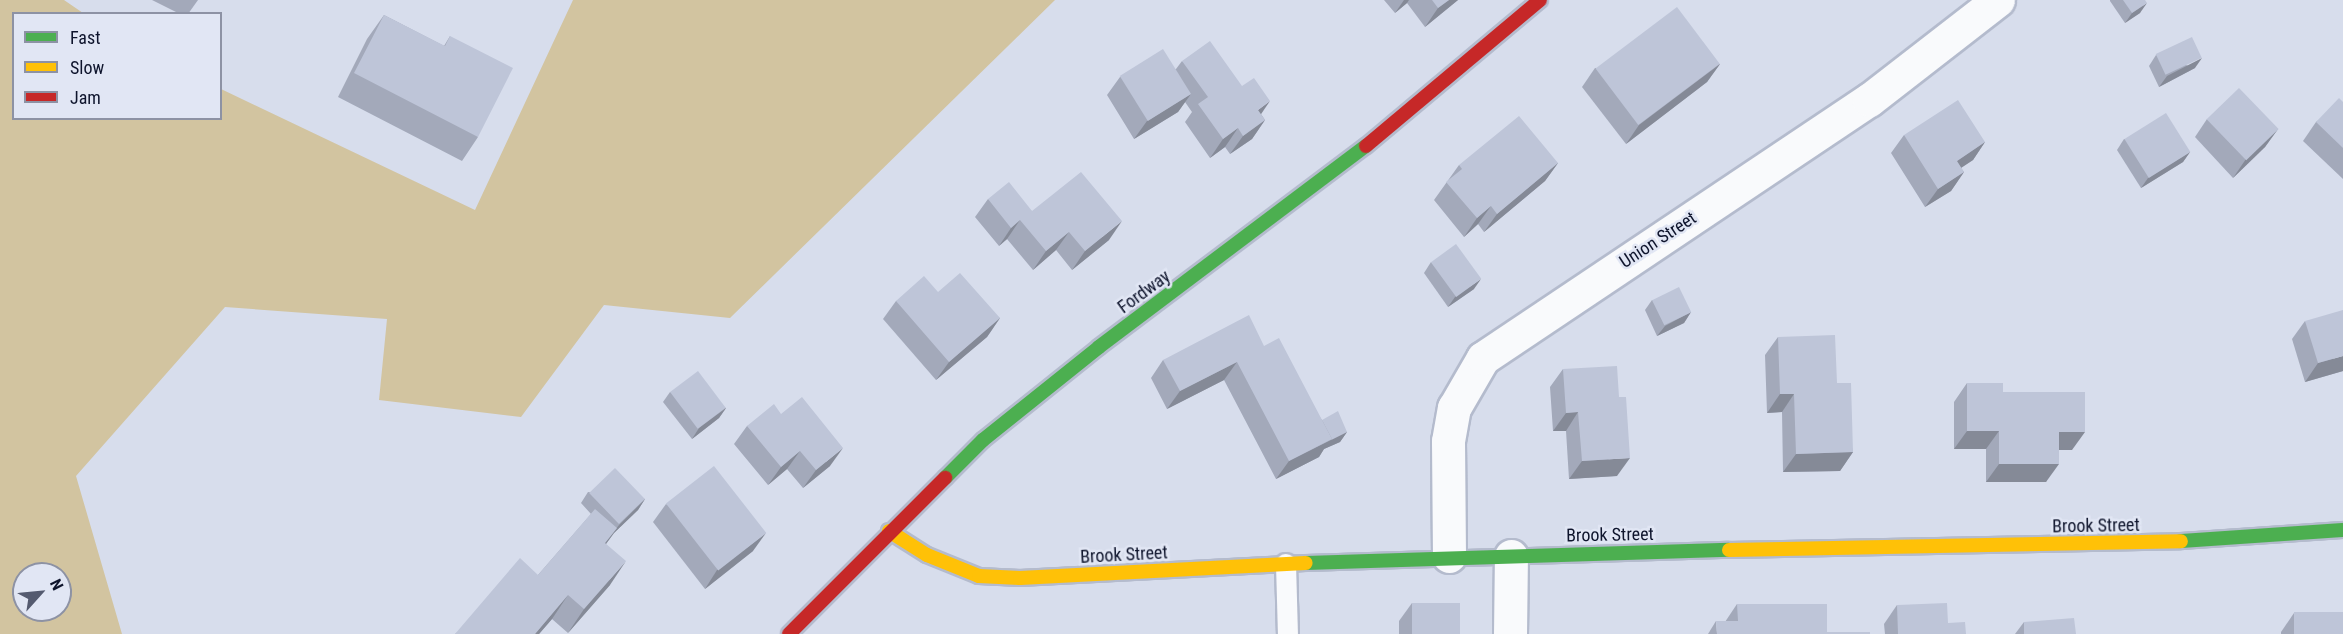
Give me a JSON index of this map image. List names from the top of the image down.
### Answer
{
  "streets": {
    "street": ["Union Street", "Fordway", "Brook Street"]
  },
  "crossings": [
    ["Union Street", "Brook Street"],
    ["Fordway", "Brook Street"]
  ],
  "legend": ["Fast", "Slow", "Jam"],
  "north": "top right"
}
